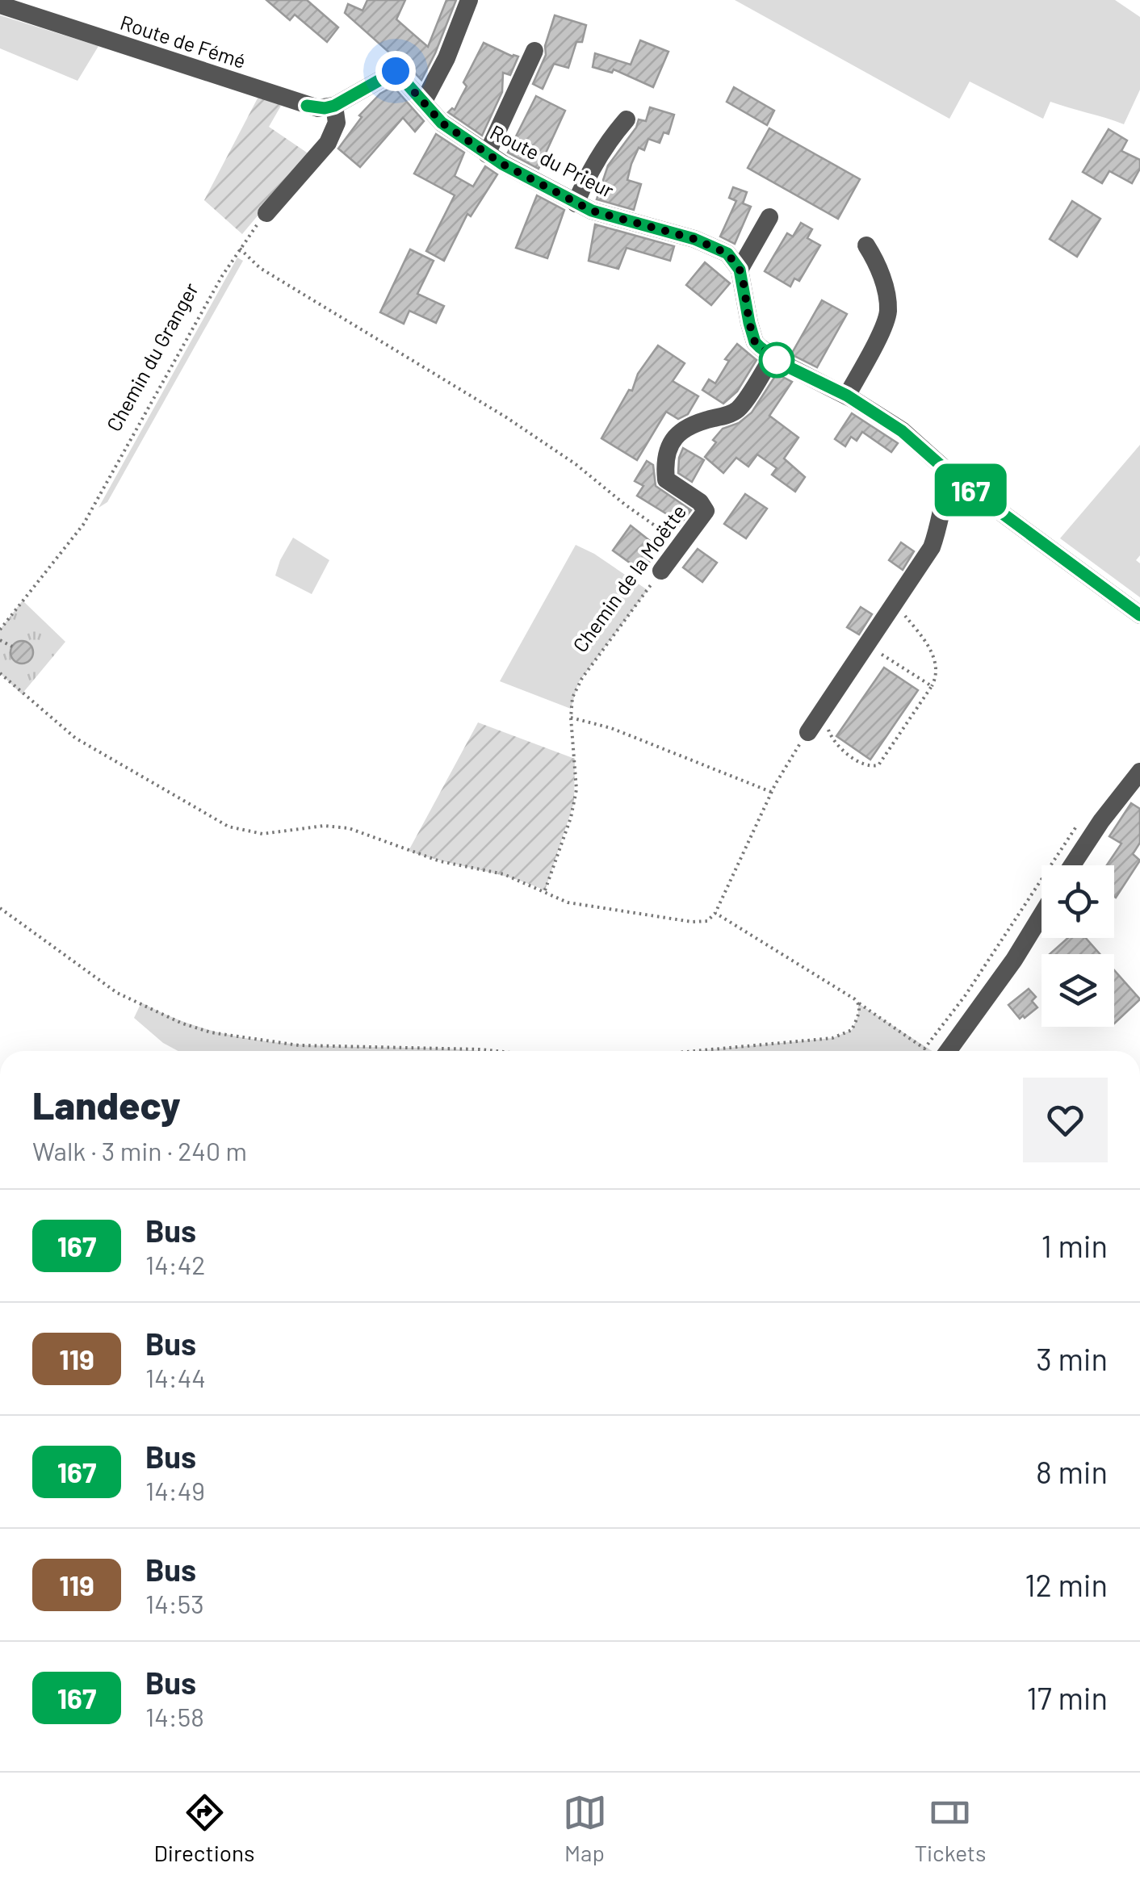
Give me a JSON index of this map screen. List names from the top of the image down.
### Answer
{
  "streets": {
    "street": ["Route de Fémé", "Route du Prieur", "Chemin de la Moëtte"],
    "path": ["Chemin du Granger"]
  },
  "crossings": [
    ["Route de Fémé", "Route du Prieur"]
  ],
  "lines": ["bus line 167"],
  "page": {
    "on_map": "167",
    "heading": ["Landecy", "Walk · 3 min · 240 m"],
    "list": [
      {
        "mark": "167",
        "name": "Bus",
        "note": "14:42",
        "value": "1 min"
      },
      {
        "mark": "119",
        "name": "Bus",
        "note": "14:44",
        "value": "3 min"
      },
      {
        "mark": "167",
        "name": "Bus",
        "note": "14:49",
        "value": "8 min"
      },
      {
        "mark": "119",
        "name": "Bus",
        "note": "14:53",
        "value": "12 min"
      },
      {
        "mark": "167",
        "name": "Bus",
        "note": "14:58",
        "value": "17 min"
      }
    ],
    "tabs": ["Directions", "Map", "Tickets"]
  }
}
